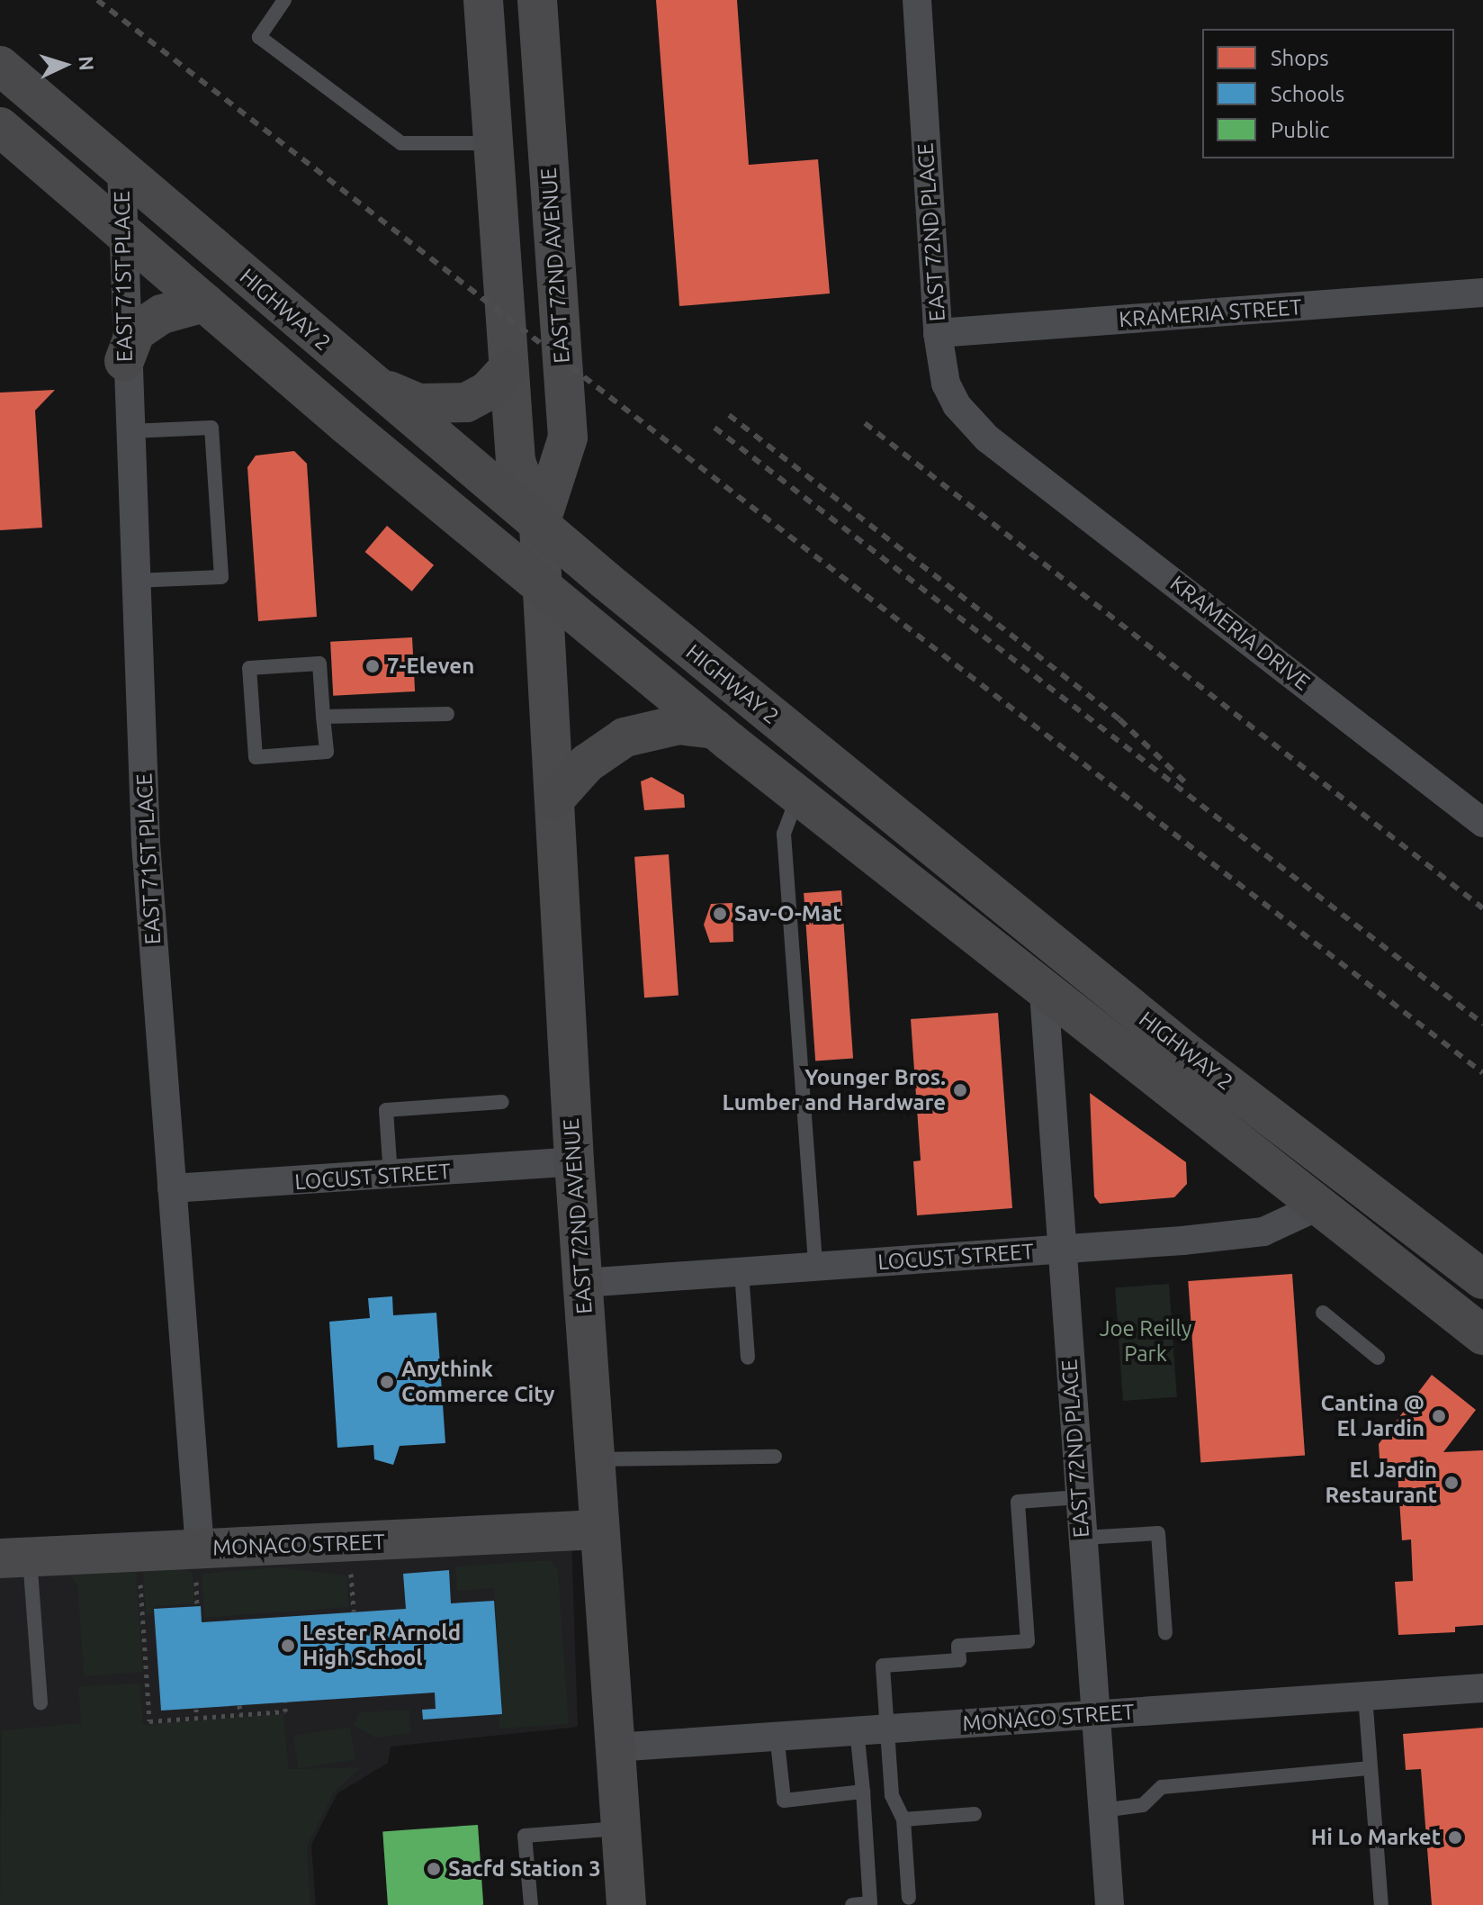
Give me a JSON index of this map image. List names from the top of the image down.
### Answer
{
  "streets": {
    "main road": ["EAST 72ND AVENUE", "HIGHWAY 2", "MONACO STREET"],
    "street": [
      "EAST 72ND PLACE",
      "EAST 71ST PLACE",
      "KRAMERIA STREET",
      "KRAMERIA DRIVE",
      "LOCUST STREET"
    ]
  },
  "crossings": [
    ["EAST 72ND PLACE", "HIGHWAY 2"],
    ["EAST 72ND PLACE", "KRAMERIA STREET"],
    ["EAST 72ND PLACE", "KRAMERIA DRIVE"],
    ["EAST 72ND PLACE", "LOCUST STREET"],
    ["EAST 72ND PLACE", "MONACO STREET"],
    ["EAST 72ND AVENUE", "HIGHWAY 2"],
    ["EAST 72ND AVENUE", "LOCUST STREET"],
    ["EAST 72ND AVENUE", "MONACO STREET"],
    ["EAST 71ST PLACE", "HIGHWAY 2"],
    ["EAST 71ST PLACE", "LOCUST STREET"],
    ["EAST 71ST PLACE", "MONACO STREET"],
    ["HIGHWAY 2", "LOCUST STREET"]
  ],
  "parks": ["Joe Reilly Park"],
  "places": [
    "7-Eleven",
    "Sav-O-Mat",
    "Younger Bros. Lumber and Hardware",
    "Anythink Commerce City",
    "Cantina @ El Jardin",
    "El Jardin Restaurant",
    "Lester R Arnold High School",
    "Hi Lo Market",
    "Sacfd Station 3"
  ],
  "legend": ["Shops", "Schools", "Public"],
  "north": "right"
}
